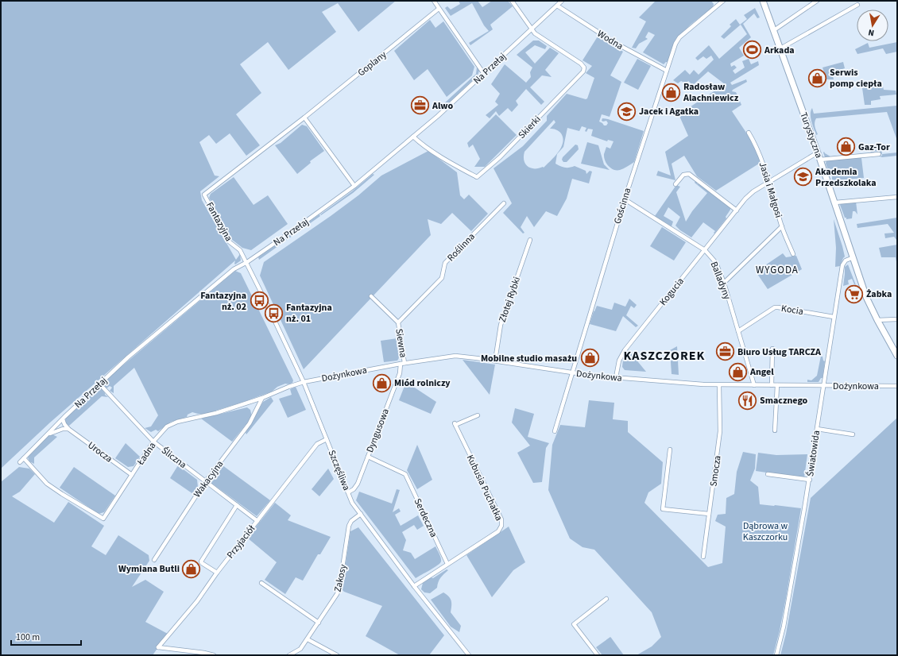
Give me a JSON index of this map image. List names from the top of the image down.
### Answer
{
  "streets": {
    "main road": ["Turystyczna"],
    "street": [
      "Wodna",
      "Goplany",
      "Na Przełaj",
      "Skierki",
      "Jasia i Małgosi",
      "Gościnna",
      "Fantazyjna",
      "Roślinna",
      "Balladyny",
      "Kogucia",
      "Złotej Rybki",
      "Kocia",
      "Siewna",
      "Dożynkowa",
      "Dyngusowa",
      "Urocza",
      "Ładna",
      "Światowida",
      "Śliczna",
      "Szczęśliwa",
      "Smocza",
      "Wakacyjna",
      "Kubusia Puchatka",
      "Serdeczna",
      "Przyjaciół",
      "Zakosy"
    ]
  },
  "crossings": [
    ["Wodna", "Na Przełaj"],
    ["Wodna", "Gościnna"],
    ["Goplany", "Fantazyjna"],
    ["Na Przełaj", "Skierki"],
    ["Na Przełaj", "Fantazyjna"],
    ["Na Przełaj", "Urocza"],
    ["Na Przełaj", "Ładna"],
    ["Na Przełaj", "Śliczna"],
    ["Na Przełaj", "Szczęśliwa"],
    ["Turystyczna", "Kogucia"],
    ["Turystyczna", "Światowida"],
    ["Jasia i Małgosi", "Balladyny"],
    ["Jasia i Małgosi", "Kogucia"],
    ["Gościnna", "Balladyny"],
    ["Gościnna", "Dożynkowa"],
    ["Fantazyjna", "Szczęśliwa"],
    ["Roślinna", "Siewna"],
    ["Balladyny", "Kogucia"],
    ["Balladyny", "Kocia"],
    ["Balladyny", "Dożynkowa"],
    ["Kogucia", "Dożynkowa"],
    ["Złotej Rybki", "Dożynkowa"],
    ["Kocia", "Światowida"],
    ["Siewna", "Dożynkowa"],
    ["Siewna", "Dyngusowa"],
    ["Dożynkowa", "Dyngusowa"],
    ["Dożynkowa", "Ładna"],
    ["Dożynkowa", "Światowida"],
    ["Dożynkowa", "Szczęśliwa"],
    ["Dożynkowa", "Smocza"],
    ["Dyngusowa", "Szczęśliwa"],
    ["Dyngusowa", "Serdeczna"],
    ["Urocza", "Ładna"],
    ["Ładna", "Śliczna"],
    ["Ładna", "Szczęśliwa"],
    ["Ładna", "Wakacyjna"],
    ["Śliczna", "Wakacyjna"],
    ["Śliczna", "Przyjaciół"],
    ["Szczęśliwa", "Przyjaciół"],
    ["Szczęśliwa", "Zakosy"],
    ["Kubusia Puchatka", "Serdeczna"]
  ],
  "districts": ["WYGODA", "KASZCZOREK"],
  "parks": ["Dąbrowa w Kaszczorku"],
  "places": {
    "sports": ["Arkada"],
    "shop": [
      "Serwis pomp ciepła",
      "Radosław Alachniewicz",
      "Gaz-Tor",
      "Mobilne studio masażu",
      "Angel",
      "Miód rolniczy",
      "Wymiana Butli"
    ],
    "office": ["Alwo", "Biuro Usług TARCZA"],
    "school or university": ["Jacek i Agatka", "Akademia Przedszkolaka"],
    "supermarket": ["Żabka"],
    "bus stop": ["Fantazyjna nż. 02", "Fantazyjna nż. 01"],
    "restaurant": ["Smacznego"]
  },
  "scale_bar": "100 m",
  "north": "bottom"
}
